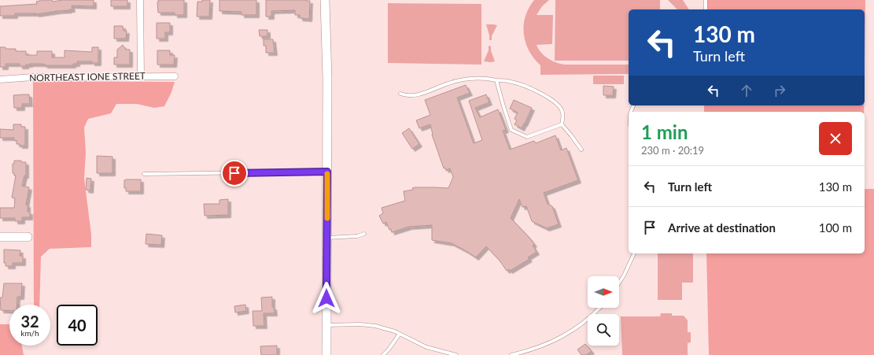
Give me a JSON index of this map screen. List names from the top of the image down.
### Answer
{
  "streets": {
    "street": ["NORTHEAST IONE STREET"]
  },
  "north": "right",
  "page": {
    "turn": ["130 m", "Turn left"],
    "heading": ["1 min", "230 m · 20:19"],
    "list": [
      {
        "name": "Turn left",
        "value": "130 m"
      },
      {
        "name": "Arrive at destination",
        "value": "100 m"
      }
    ],
    "speed": "32 km/h",
    "limit": "40"
  }
}
